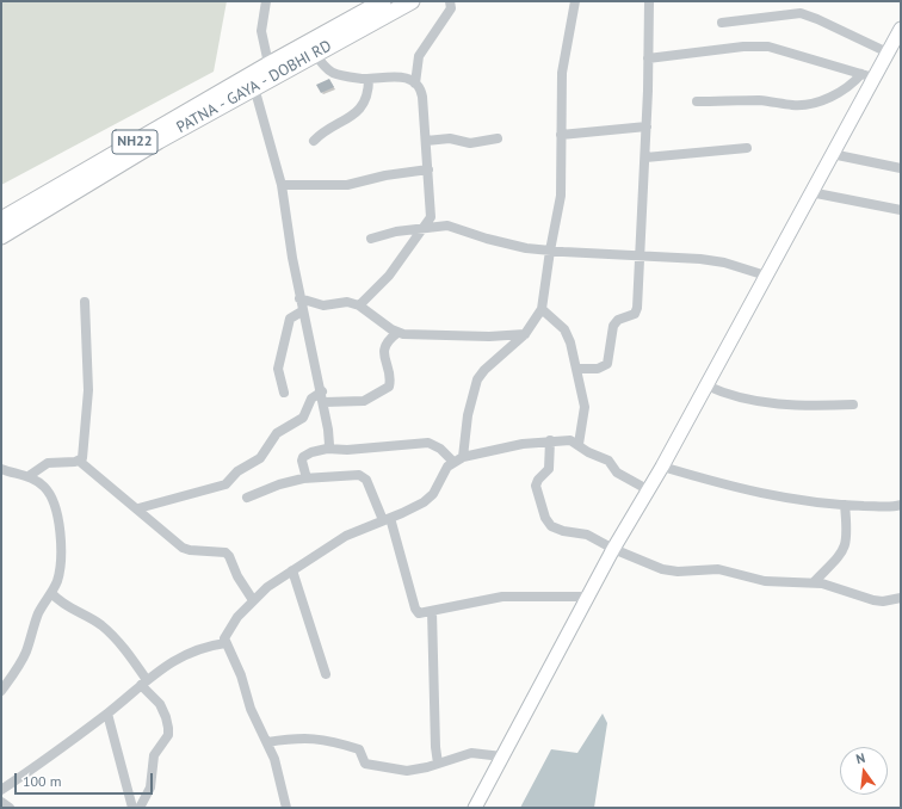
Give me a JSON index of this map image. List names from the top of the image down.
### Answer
{
  "streets": {
    "main road": ["PATNA - GAYA - DOBHI RD", "NH22"]
  },
  "scale_bar": "100 m",
  "north": "top"
}
